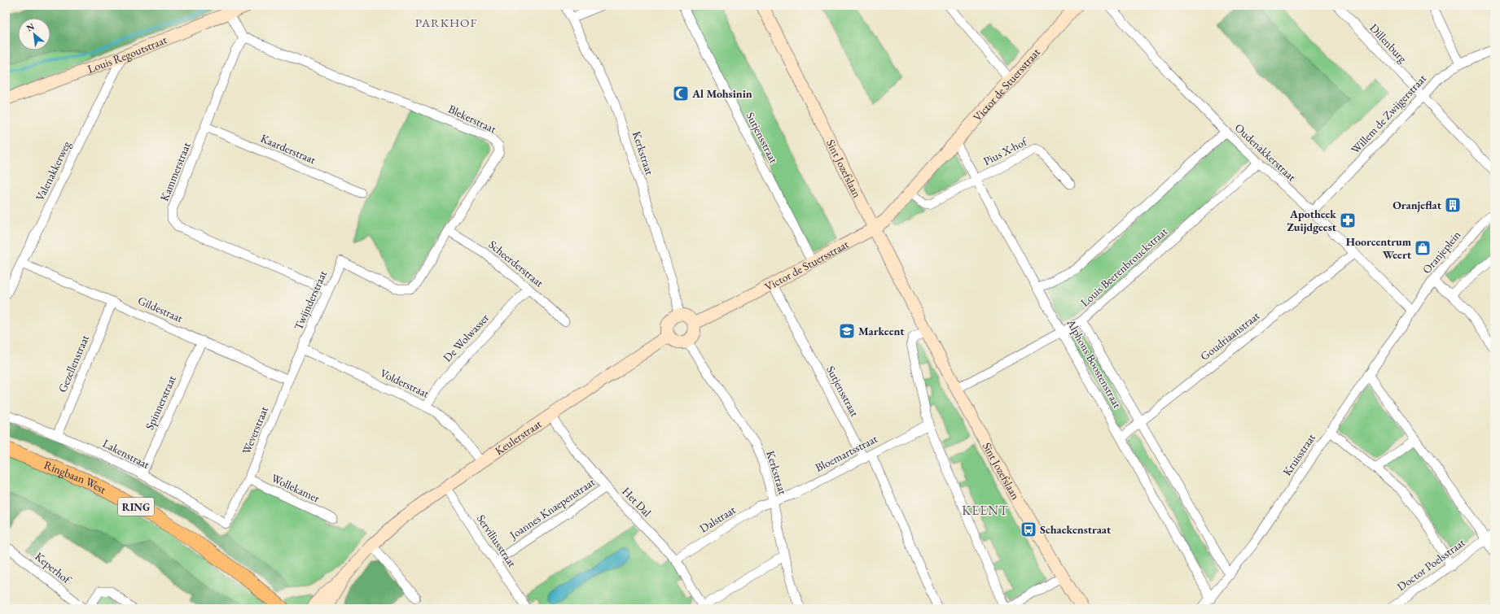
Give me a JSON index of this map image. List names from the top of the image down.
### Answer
{
  "streets": {
    "main road": ["Ringbaan West", "RING"],
    "street": [
      "Dillenburg",
      "Louis Regoutstraat",
      "Victor de Stuersstraat",
      "Willem de Zwijgerstraat",
      "Blekerstraat",
      "Sutjensstraat",
      "Kaarderstraat",
      "Pius X-hof",
      "Oudenakkerstraat",
      "Kerkstraat",
      "Sint Jozefslaan",
      "Valenakkerweg",
      "Kammerstraat",
      "Oranjeplein",
      "Scheerderstraat",
      "Louis Beerenbrouckstraat",
      "Twijnderstraat",
      "Gildestraat",
      "Goudriaanstraat",
      "De Wolwasser",
      "Gezellenstraat",
      "Alphons Boostenstraat",
      "Volderstraat",
      "Spinnerstraat",
      "Weverstraat",
      "Keulerstraat",
      "Bloemartsstraat",
      "Lakenstraat",
      "Kruisstraat",
      "Wollekamer",
      "Het Dal",
      "Joannes Knaepenstraat",
      "Dalstraat",
      "Serviliusstraat",
      "Doctor Poelsstraat",
      "Keperhof"
    ]
  },
  "crossings": [
    ["Dillenburg", "Willem de Zwijgerstraat"],
    ["Louis Regoutstraat", "Valenakkerweg"],
    ["Victor de Stuersstraat", "Sutjensstraat"],
    ["Victor de Stuersstraat", "Kerkstraat"],
    ["Victor de Stuersstraat", "Sint Jozefslaan"],
    ["Victor de Stuersstraat", "Alphons Boostenstraat"],
    ["Victor de Stuersstraat", "Keulerstraat"],
    ["Willem de Zwijgerstraat", "Oudenakkerstraat"],
    ["Blekerstraat", "Kammerstraat"],
    ["Blekerstraat", "Scheerderstraat"],
    ["Blekerstraat", "Twijnderstraat"],
    ["Sutjensstraat", "Bloemartsstraat"],
    ["Kaarderstraat", "Kammerstraat"],
    ["Pius X-hof", "Alphons Boostenstraat"],
    ["Oudenakkerstraat", "Oranjeplein"],
    ["Oudenakkerstraat", "Louis Beerenbrouckstraat"],
    ["Oudenakkerstraat", "Goudriaanstraat"],
    ["Oudenakkerstraat", "Kruisstraat"],
    ["Kerkstraat", "Keulerstraat"],
    ["Kerkstraat", "Bloemartsstraat"],
    ["Kerkstraat", "Dalstraat"],
    ["Sint Jozefslaan", "Louis Beerenbrouckstraat"],
    ["Valenakkerweg", "Gildestraat"],
    ["Kammerstraat", "Twijnderstraat"],
    ["Oranjeplein", "Kruisstraat"],
    ["Scheerderstraat", "De Wolwasser"],
    ["Louis Beerenbrouckstraat", "Alphons Boostenstraat"],
    ["Twijnderstraat", "Volderstraat"],
    ["Twijnderstraat", "Weverstraat"],
    ["Gildestraat", "Gezellenstraat"],
    ["Gildestraat", "Spinnerstraat"],
    ["Gildestraat", "Weverstraat"],
    ["Goudriaanstraat", "Alphons Boostenstraat"],
    ["De Wolwasser", "Volderstraat"],
    ["Gezellenstraat", "Lakenstraat"],
    ["Alphons Boostenstraat", "Kruisstraat"],
    ["Volderstraat", "Weverstraat"],
    ["Volderstraat", "Keulerstraat"],
    ["Spinnerstraat", "Lakenstraat"],
    ["Weverstraat", "Lakenstraat"],
    ["Weverstraat", "Wollekamer"],
    ["Keulerstraat", "Het Dal"],
    ["Keulerstraat", "Serviliusstraat"],
    ["Bloemartsstraat", "Dalstraat"],
    ["Het Dal", "Joannes Knaepenstraat"],
    ["Het Dal", "Dalstraat"],
    ["Joannes Knaepenstraat", "Serviliusstraat"]
  ],
  "districts": ["PARKHOF", "KEENT"],
  "places": {
    "mosque": ["Al Mohsinin"],
    "building": ["Oranjeflat"],
    "pharmacy": ["Apotheek Zuijdgeest"],
    "shop": ["Hoorcentrum Weert"],
    "school or university": ["Markeent"],
    "bus stop": ["Schaekenstraat"]
  },
  "north": "top left"
}
